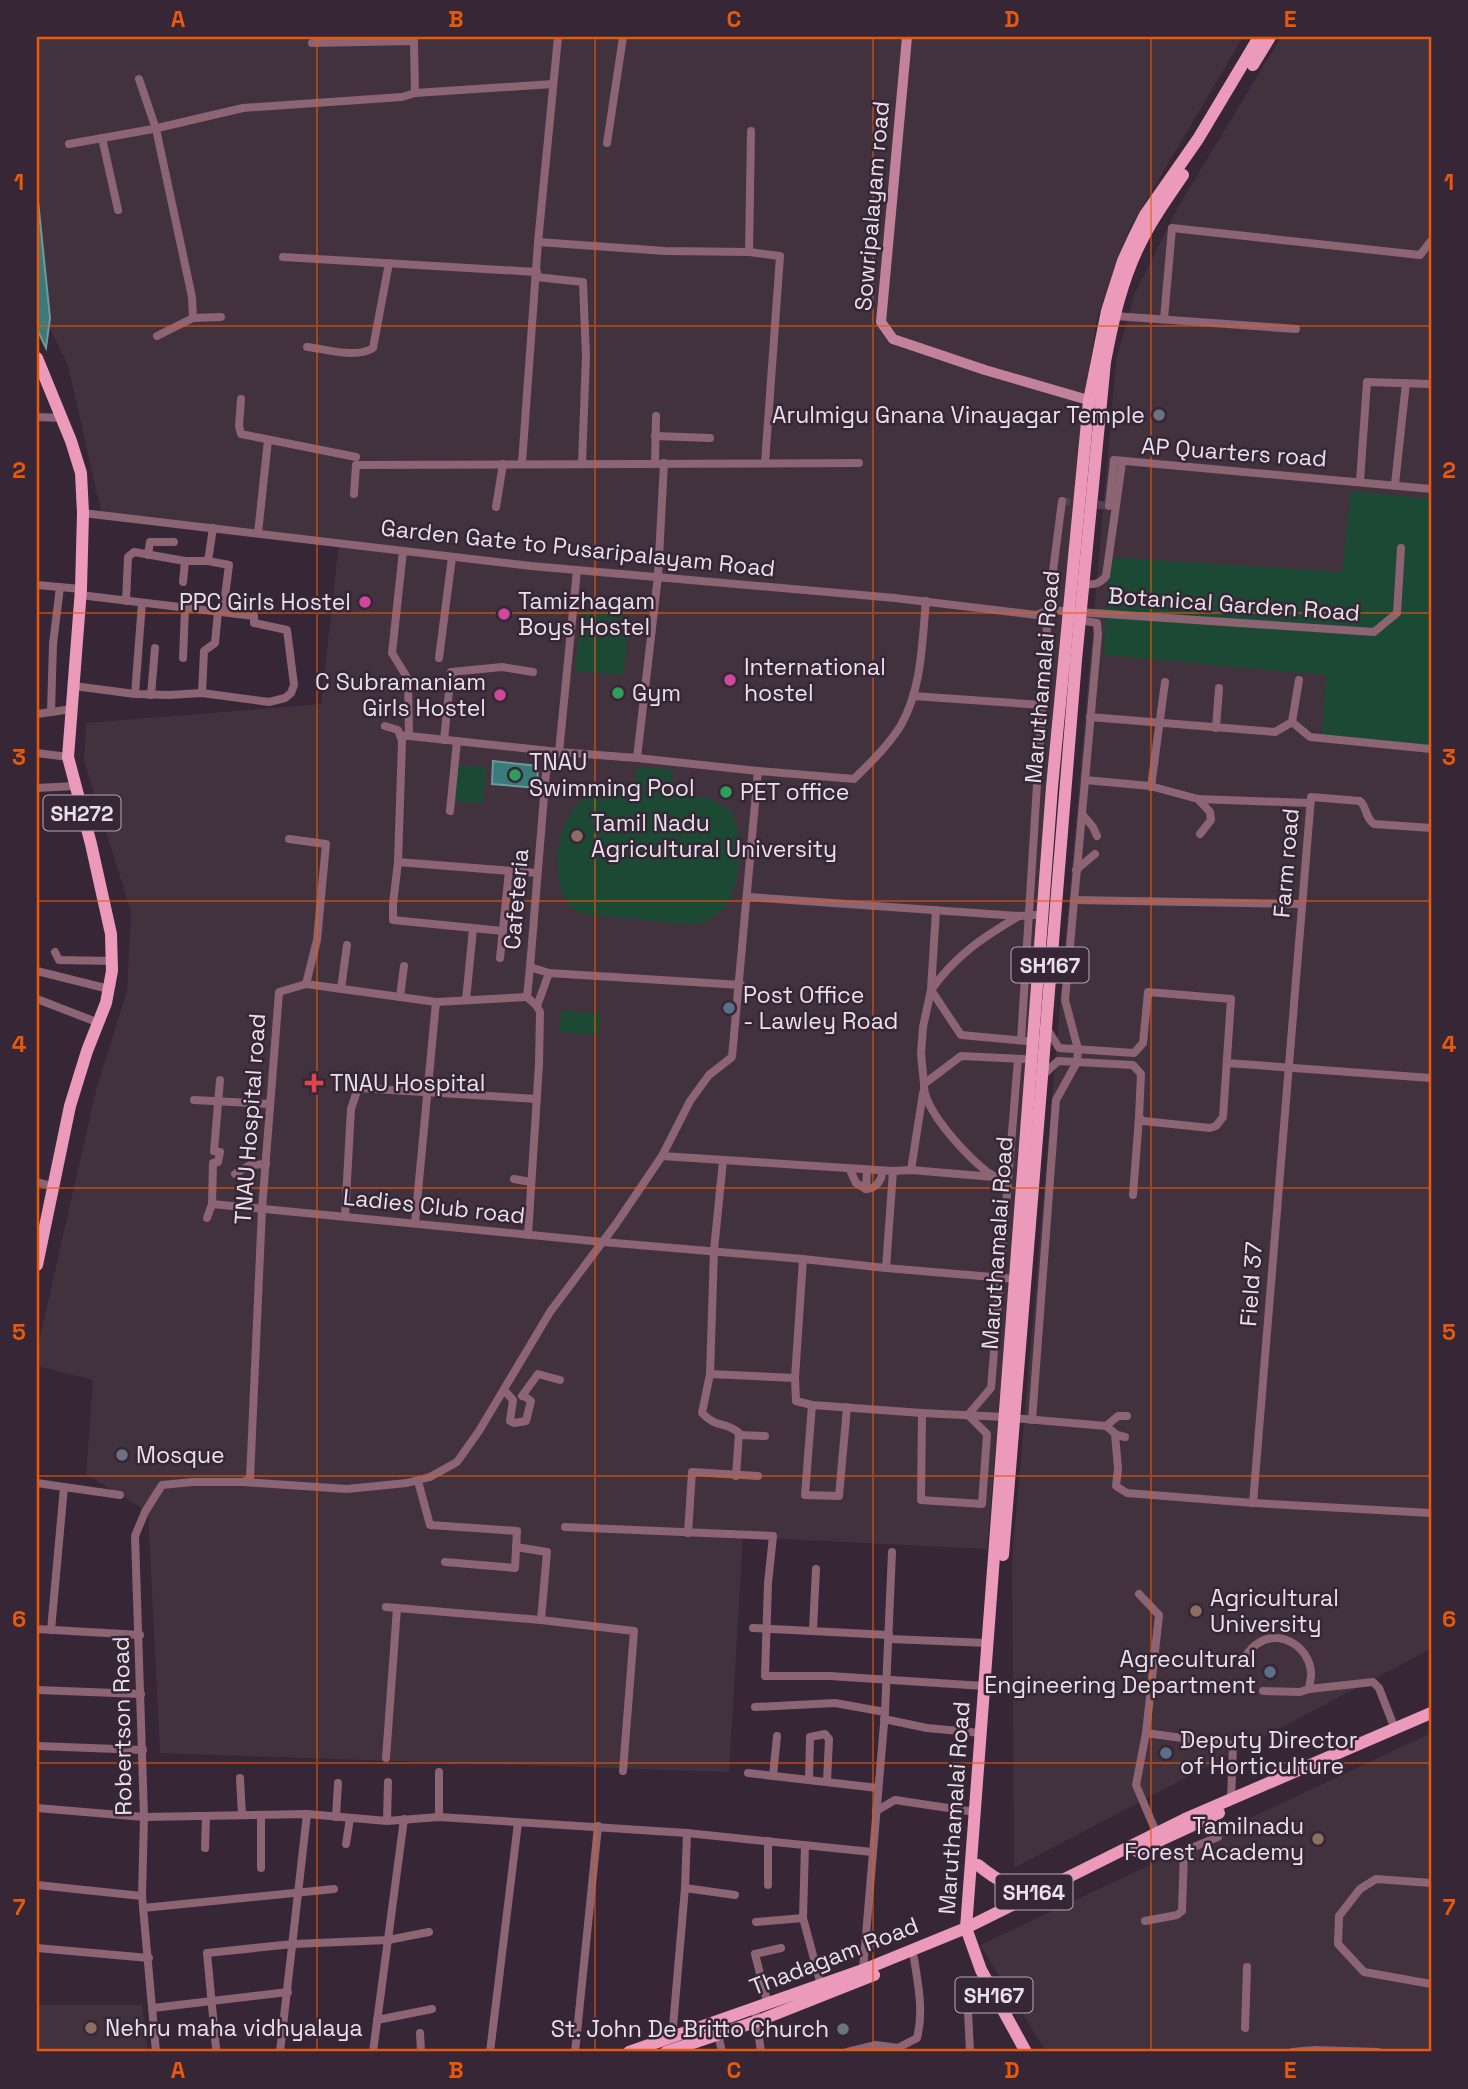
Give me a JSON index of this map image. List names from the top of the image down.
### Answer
{
  "streets": {
    "main road": [
      "Maruthamalai Road",
      "SH272",
      "SH167",
      "SH164",
      "Thadagam Road"
    ],
    "street": [
      "Sowripalayam road",
      "AP Quarters road",
      "Garden Gate to Pusaripalayam Road",
      "Botanical Garden Road",
      "Farm road",
      "Cafeteria",
      "TNAU Hospital road",
      "Ladies Club road",
      "Field 37",
      "Robertson Road"
    ]
  },
  "crossings": [
    ["Sowripalayam road", "Maruthamalai Road"],
    ["Garden Gate to Pusaripalayam Road", "Botanical Garden Road"],
    ["Garden Gate to Pusaripalayam Road", "Maruthamalai Road"],
    ["Garden Gate to Pusaripalayam Road", "SH272"],
    ["Garden Gate to Pusaripalayam Road", "Cafeteria"],
    ["Botanical Garden Road", "Maruthamalai Road"],
    ["Maruthamalai Road", "SH167"],
    ["Maruthamalai Road", "Ladies Club road"],
    ["Maruthamalai Road", "Thadagam Road"],
    ["Farm road", "Field 37"],
    ["SH167", "Thadagam Road"],
    ["TNAU Hospital road", "Ladies Club road"],
    ["TNAU Hospital road", "Robertson Road"]
  ],
  "places": {
    "other": [
      "Arulmigu Gnana Vinayagar Temple",
      "PPC Girls Hostel",
      "Tamizhagam Boys Hostel",
      "International hostel",
      "Gym",
      "C Subramaniam Girls Hostel",
      "TNAU Swimming Pool",
      "PET office",
      "Tamil Nadu Agricultural University",
      "Post Office - Lawley Road",
      "Mosque",
      "Agricultural University",
      "Agrecultural Engineering Department",
      "Deputy Director of Horticulture",
      "Tamilnadu Forest Academy",
      "Nehru maha vidhyalaya",
      "St. John De Britto Church"
    ],
    "health": ["TNAU Hospital"]
  },
  "grid": {
    "columns": [
      "A",
      "B",
      "C",
      "D",
      "E"
    ],
    "rows": [
      "1",
      "2",
      "3",
      "4",
      "5",
      "6",
      "7"
    ]
  }
}
